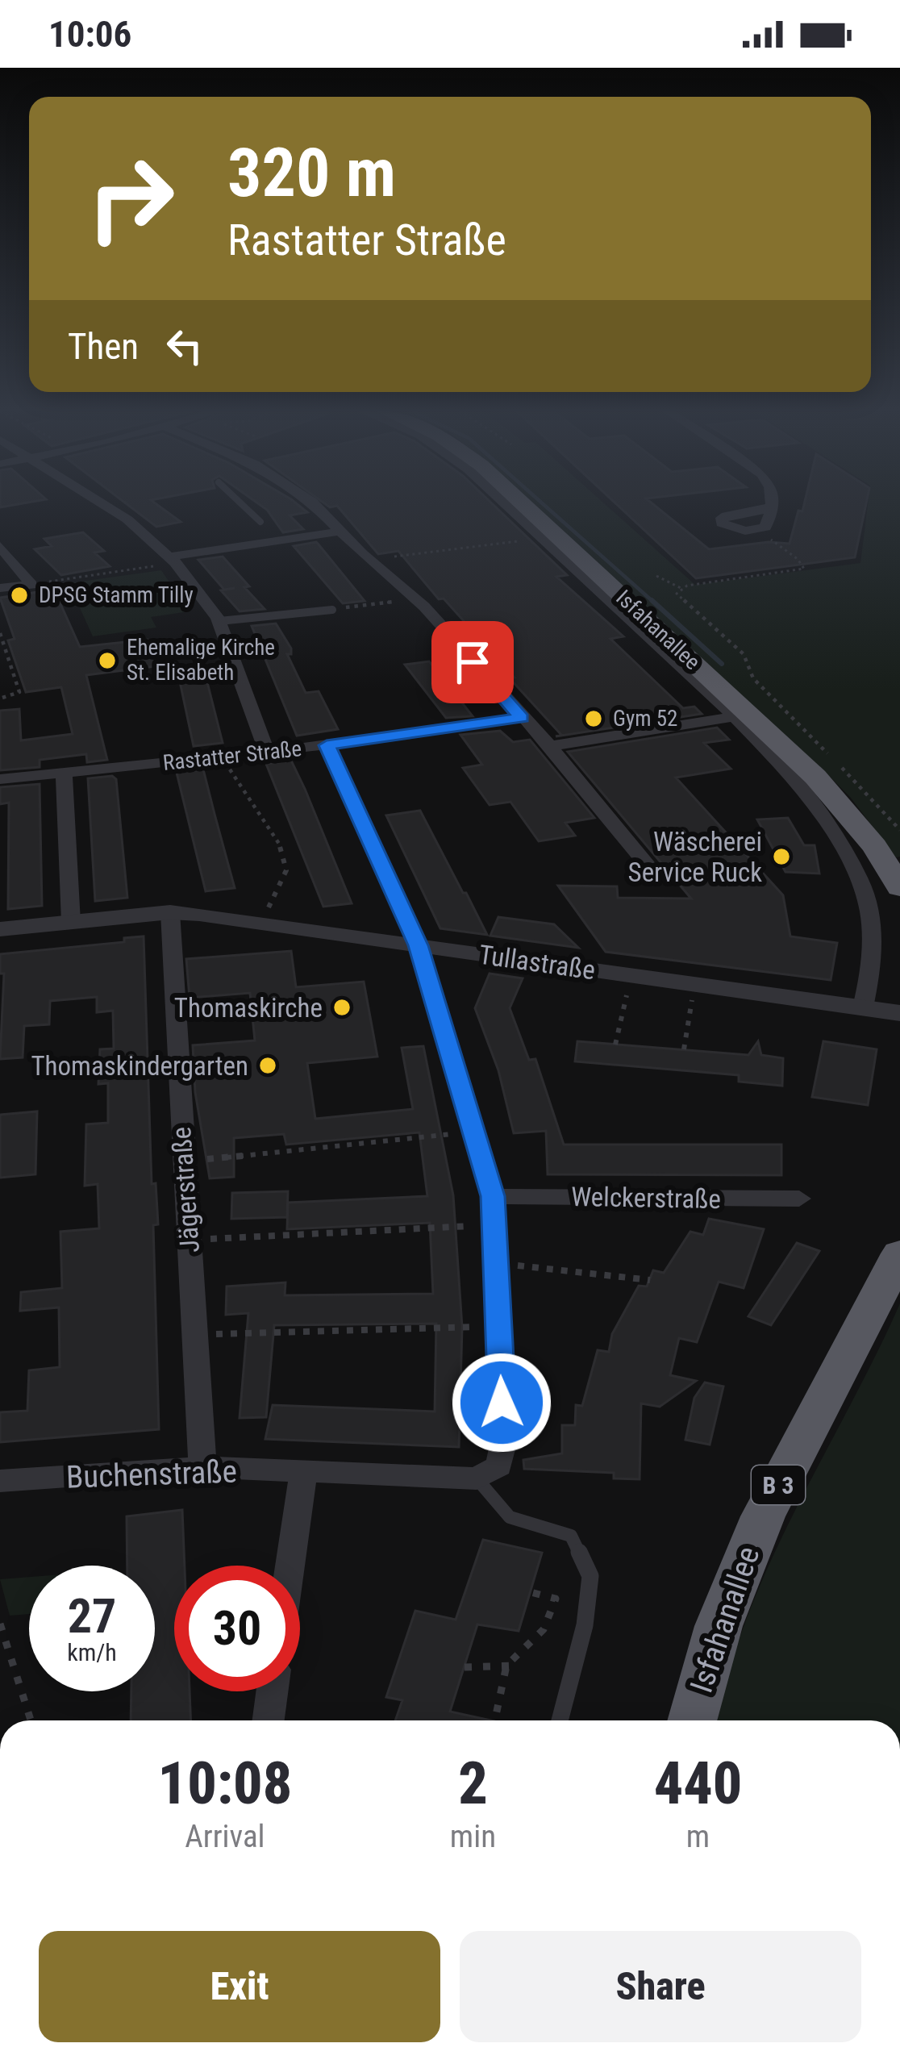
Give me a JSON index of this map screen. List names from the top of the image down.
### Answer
{
  "streets": {
    "highway": ["Isfahanallee", "B 3"],
    "street": [
      "Rastatter Straße",
      "Tullastraße",
      "Jägerstraße",
      "Welckerstraße",
      "Buchenstraße"
    ]
  },
  "crossings": [
    ["Tullastraße", "Jägerstraße"],
    ["Jägerstraße", "Buchenstraße"]
  ],
  "places": [
    "DPSG Stamm Tilly",
    "Ehemalige Kirche St. Elisabeth",
    "Gym 52",
    "Wäscherei Service Ruck",
    "Thomaskirche",
    "Thomaskindergarten"
  ],
  "page": {
    "status": "10:06",
    "turn": ["320 m", "Rastatter Straße"],
    "then": "Then",
    "speed": "27 km/h",
    "limit": "30",
    "eta": [
      "10:08",
      "Arrival",
      "2",
      "min",
      "440",
      "m"
    ],
    "buttons": ["Exit", "Share"]
  }
}
